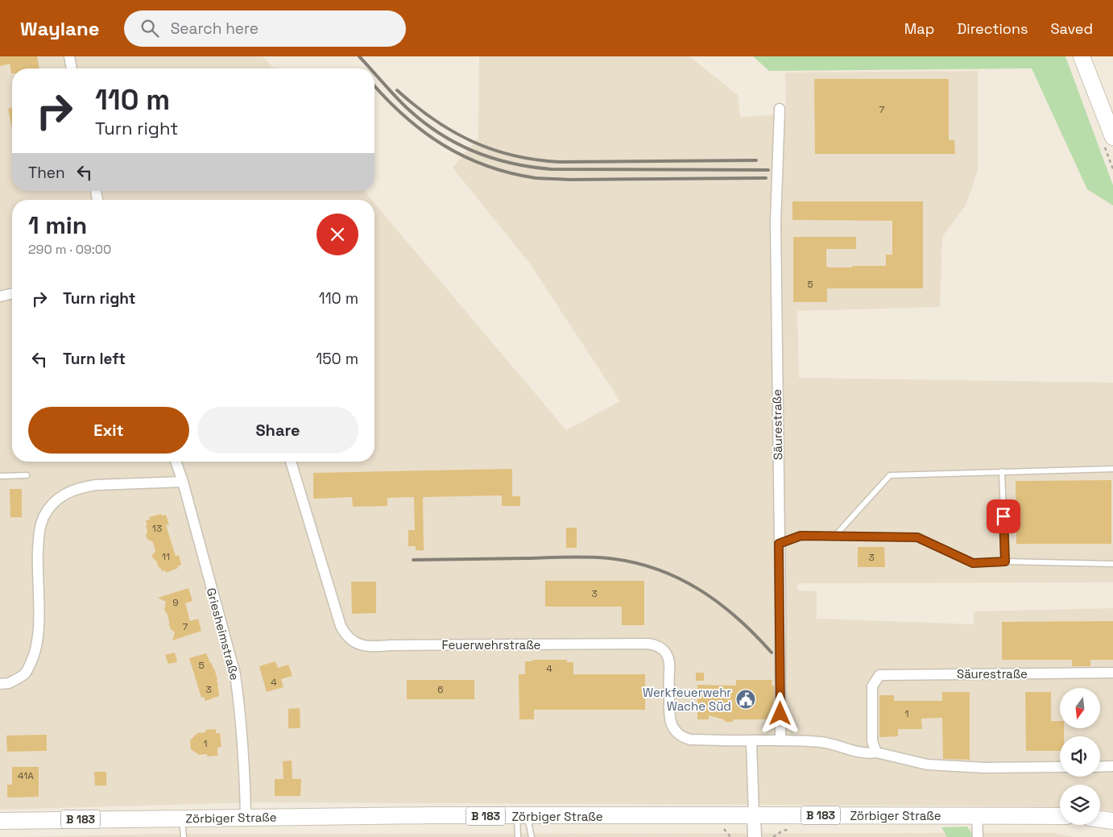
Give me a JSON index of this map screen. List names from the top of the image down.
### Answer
{
  "streets": {
    "main road": ["B 183", "Zörbiger Straße"],
    "street": ["Säurestraße", "Griesheimstraße", "Feuerwehrstraße"]
  },
  "crossings": [
    ["Griesheimstraße", "Zörbiger Straße"]
  ],
  "places": {
    "public building": ["Werkfeuerwehr Wache Süd"]
  },
  "house_numbers": [
    "7",
    "5",
    "13",
    "11",
    "3",
    "3",
    "9",
    "7",
    "5",
    "4",
    "4",
    "3",
    "6",
    "1",
    "1",
    "41A"
  ],
  "north": "bottom",
  "page": {
    "header": "Waylane",
    "search": "Search here",
    "nav": ["Map", "Directions", "Saved"],
    "turn": ["110 m", "Turn right"],
    "then": "Then",
    "heading": ["1 min", "290 m · 09:00"],
    "list": [
      {
        "name": "Turn right",
        "value": "110 m"
      },
      {
        "name": "Turn left",
        "value": "150 m"
      }
    ],
    "buttons": ["Exit", "Share"]
  }
}
